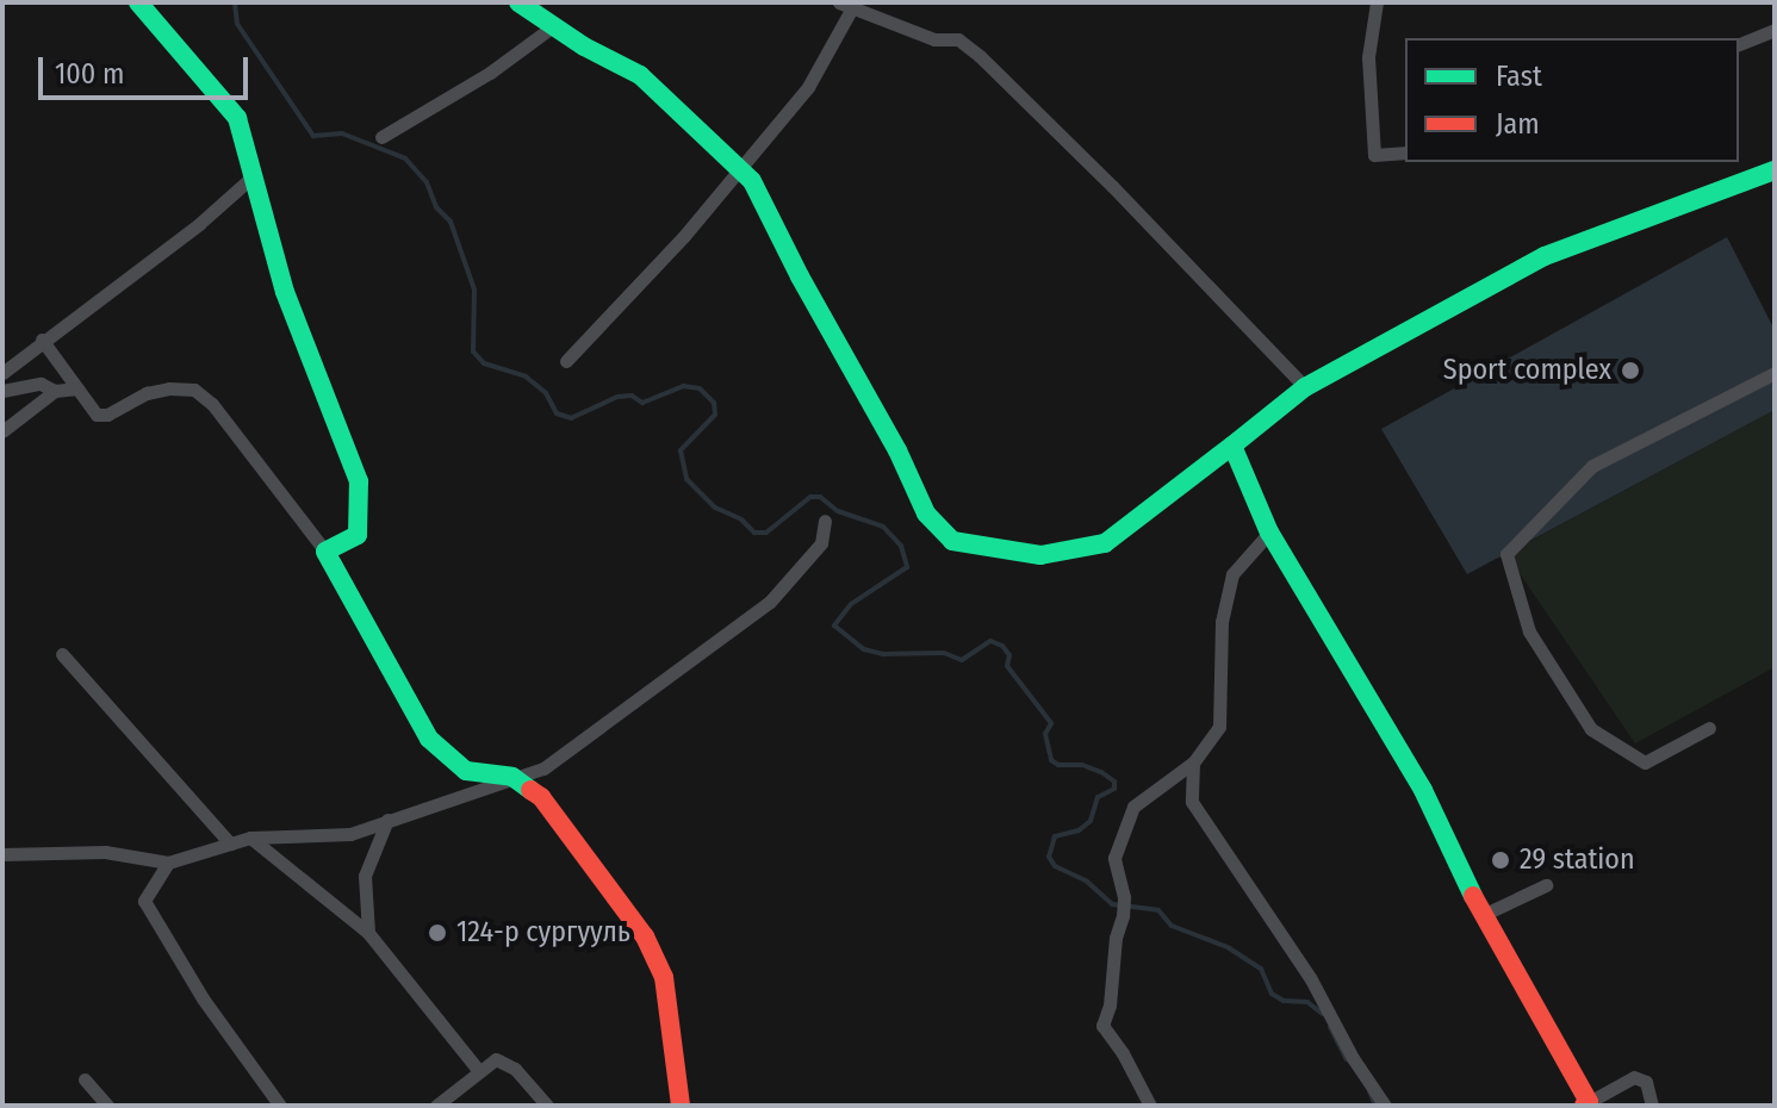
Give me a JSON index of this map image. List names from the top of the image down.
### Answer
{
  "places": ["Sport complex", "29 station", "124-р сургууль"],
  "legend": ["Fast", "Jam"],
  "scale_bar": "100 m"
}
